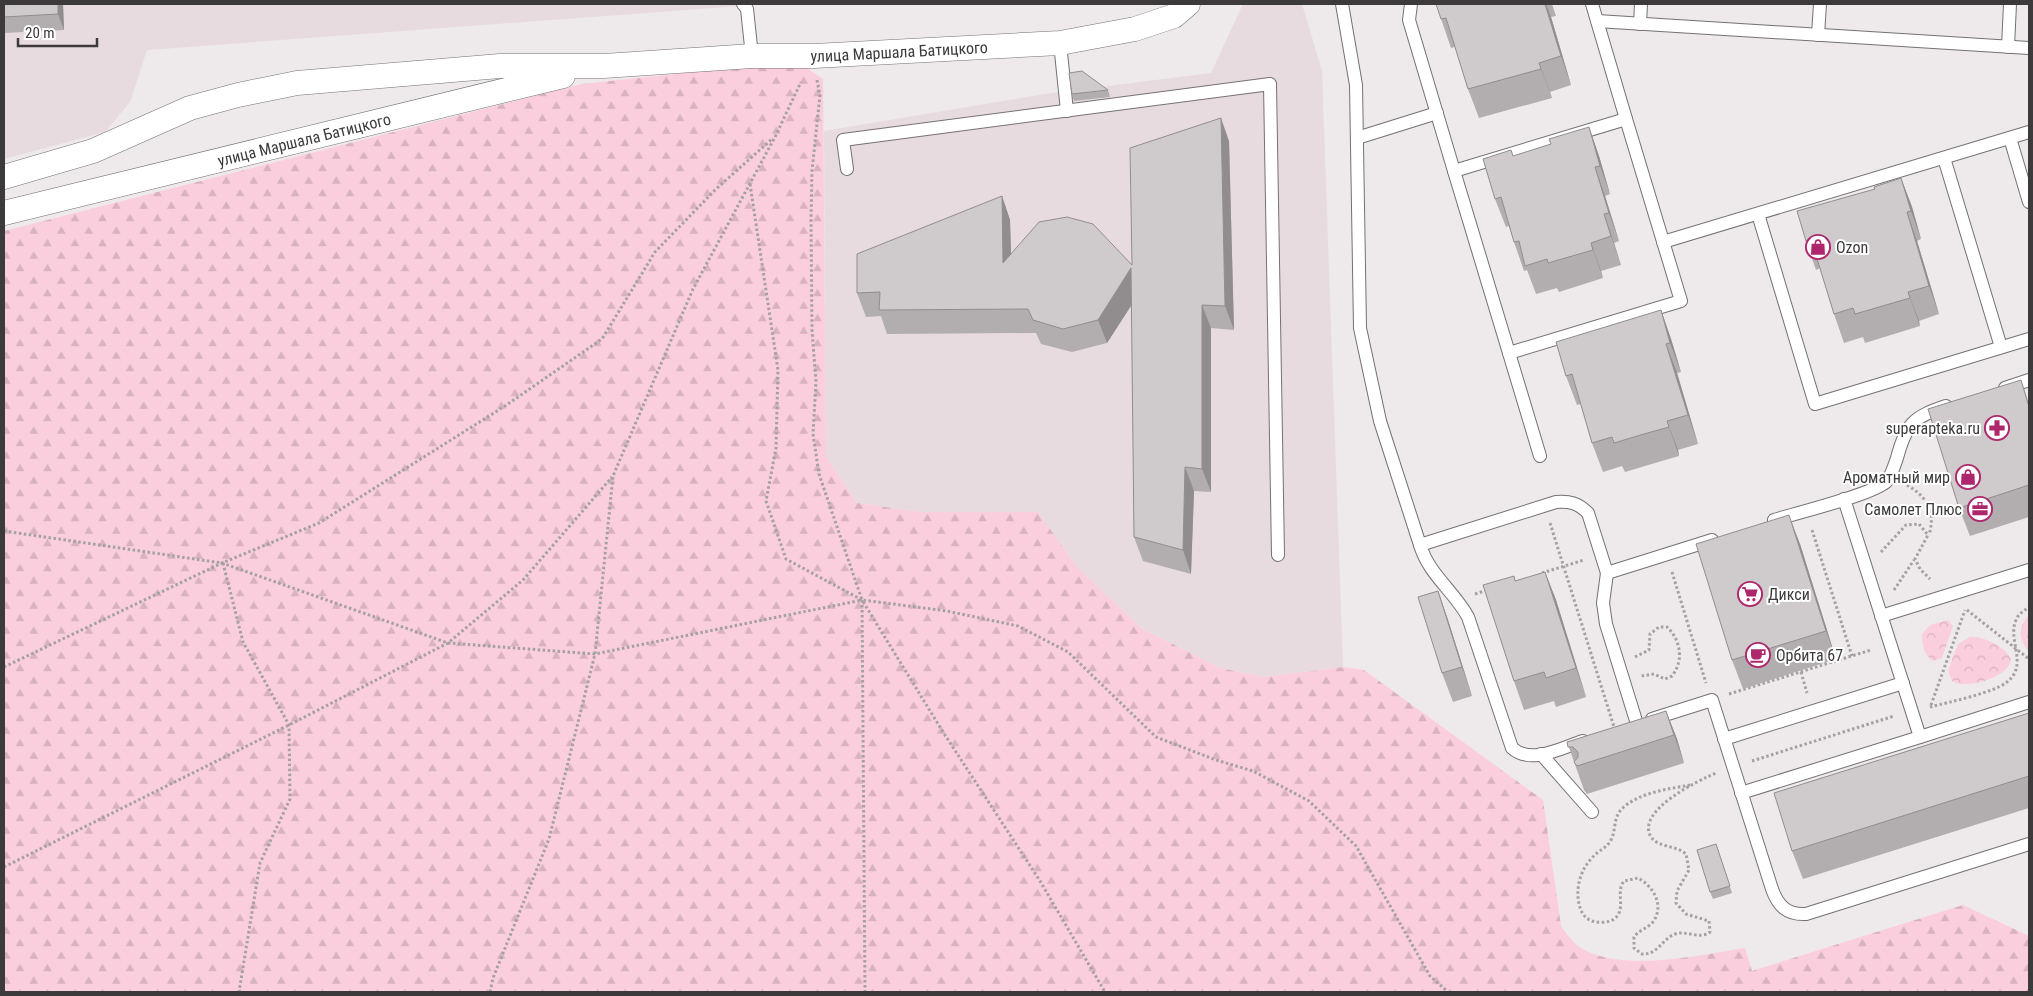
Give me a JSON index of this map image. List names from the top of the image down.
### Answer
{
  "streets": {
    "street": ["улица Маршала Батицкого"]
  },
  "places": {
    "shop": ["Ozon", "Ароматный мир"],
    "pharmacy": ["superapteka.ru"],
    "office": ["Самолет Плюс"],
    "supermarket": ["Дикси"],
    "cafe": ["Орбита 67"]
  },
  "scale_bar": "20 m"
}
